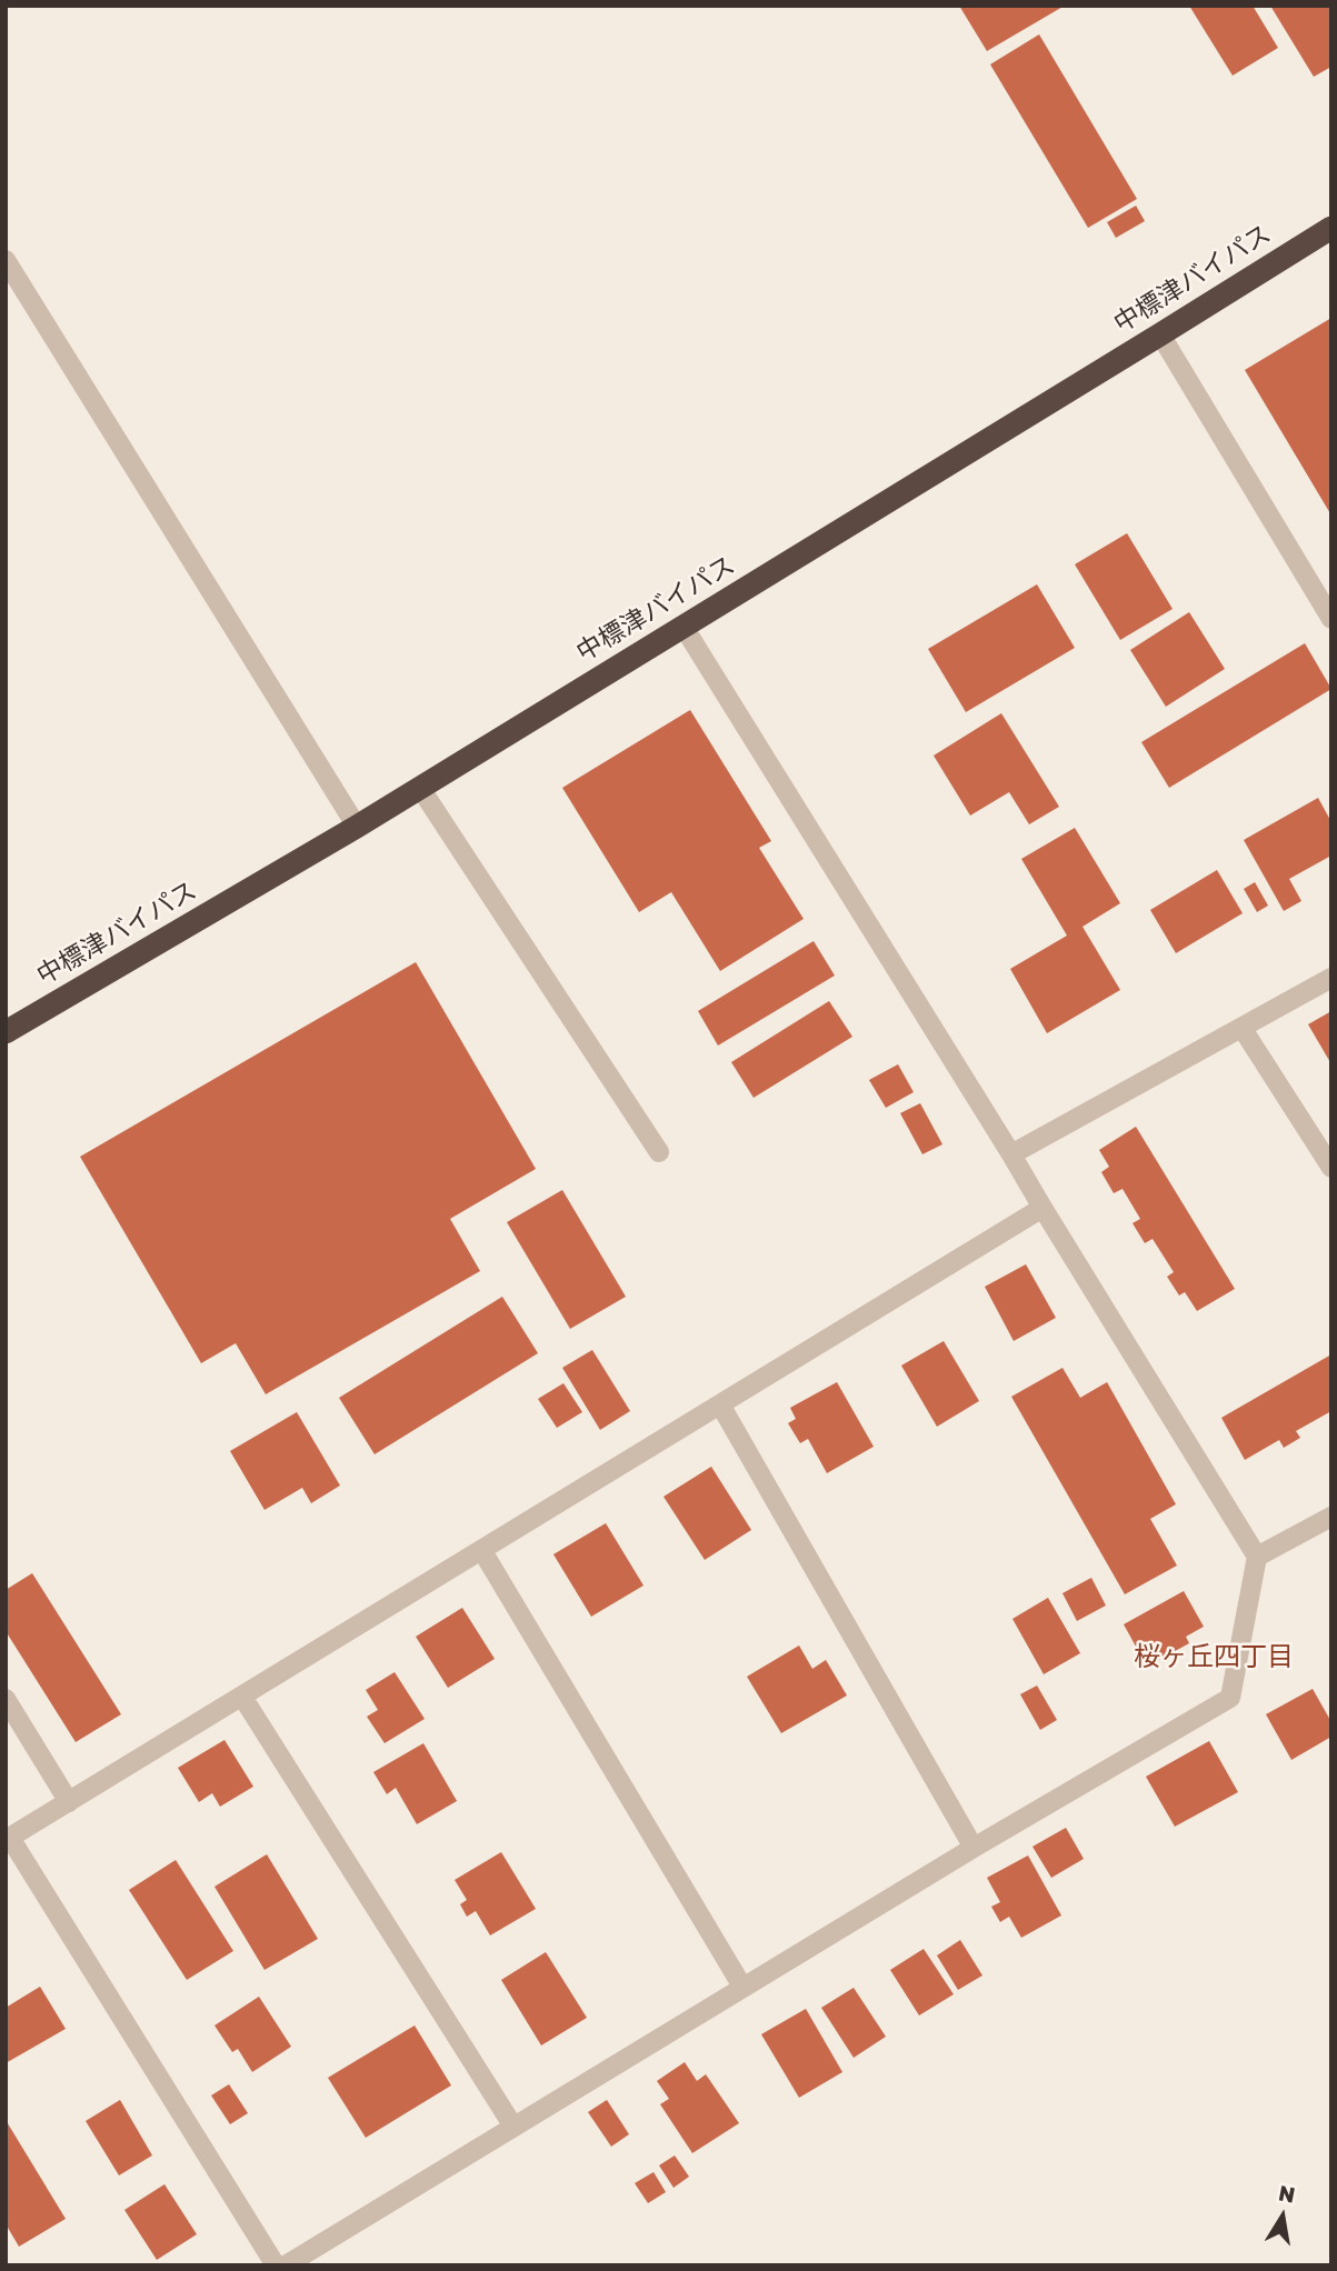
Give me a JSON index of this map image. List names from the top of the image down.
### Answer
{
  "streets": {
    "highway": ["中標津バイパス"]
  },
  "districts": ["桜ヶ丘四丁目"],
  "north": "top"
}
